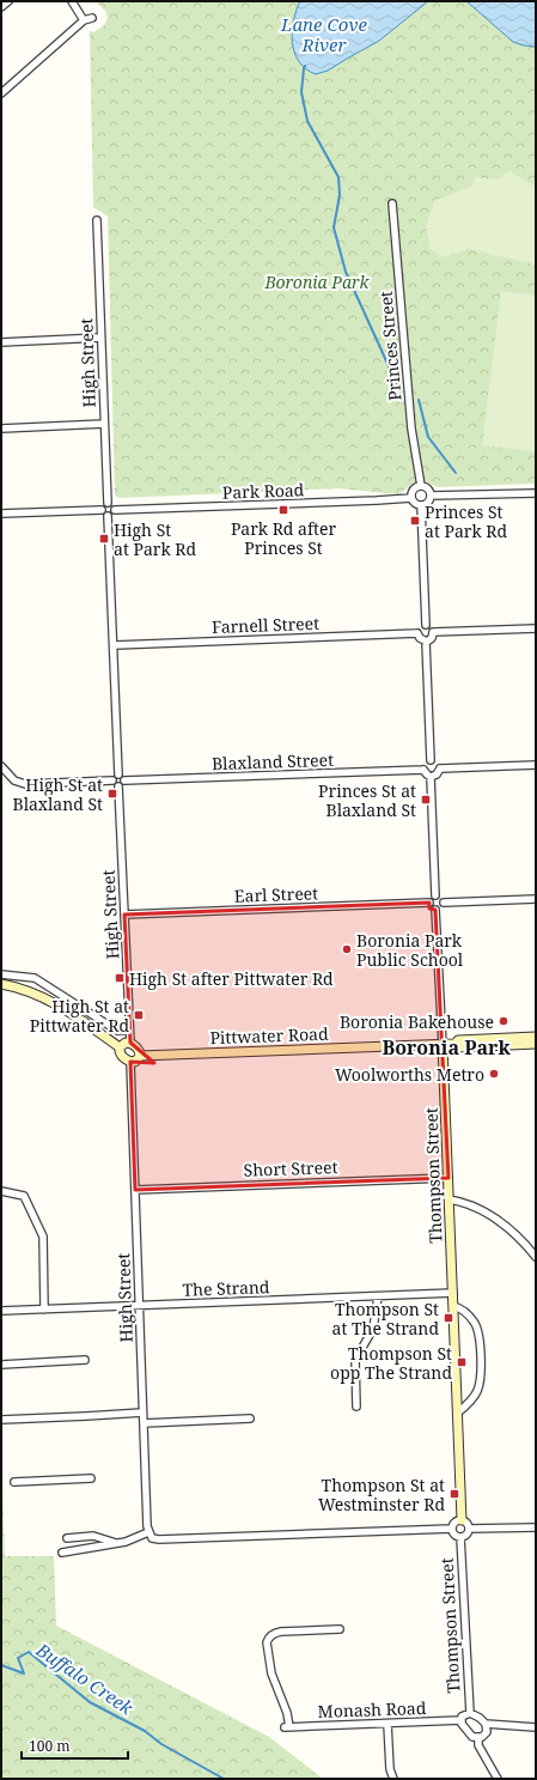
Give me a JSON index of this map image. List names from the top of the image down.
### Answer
{
  "streets": {
    "main road": ["Pittwater Road", "Thompson Street"],
    "street": [
      "Princes Street",
      "High Street",
      "Park Road",
      "Farnell Street",
      "Blaxland Street",
      "Earl Street",
      "Short Street",
      "The Strand",
      "Monash Road"
    ]
  },
  "crossings": [
    ["Princes Street", "Park Road"],
    ["High Street", "Park Road"],
    ["High Street", "Blaxland Street"],
    ["High Street", "Earl Street"],
    ["High Street", "Pittwater Road"],
    ["High Street", "Short Street"],
    ["High Street", "The Strand"],
    ["Pittwater Road", "Thompson Street"],
    ["Short Street", "Thompson Street"],
    ["Thompson Street", "The Strand"],
    ["Thompson Street", "Monash Road"]
  ],
  "districts": ["Boronia Park"],
  "water": ["Lane Cove River", "Buffalo Creek"],
  "parks": ["Boronia Park"],
  "places": {
    "transit": [
      "Park Rd after Princes St",
      "Princes St at Park Rd",
      "High St at Park Rd",
      "High St at Blaxland St",
      "Princes St at Blaxland St",
      "High St after Pittwater Rd",
      "High St at Pittwater Rd",
      "Thompson St at The Strand",
      "Thompson St opp The Strand",
      "Thompson St at Westminster Rd"
    ],
    "other": ["Boronia Park Public School", "Boronia Bakehouse", "Woolworths Metro"]
  },
  "scale_bar": "100 m"
}
